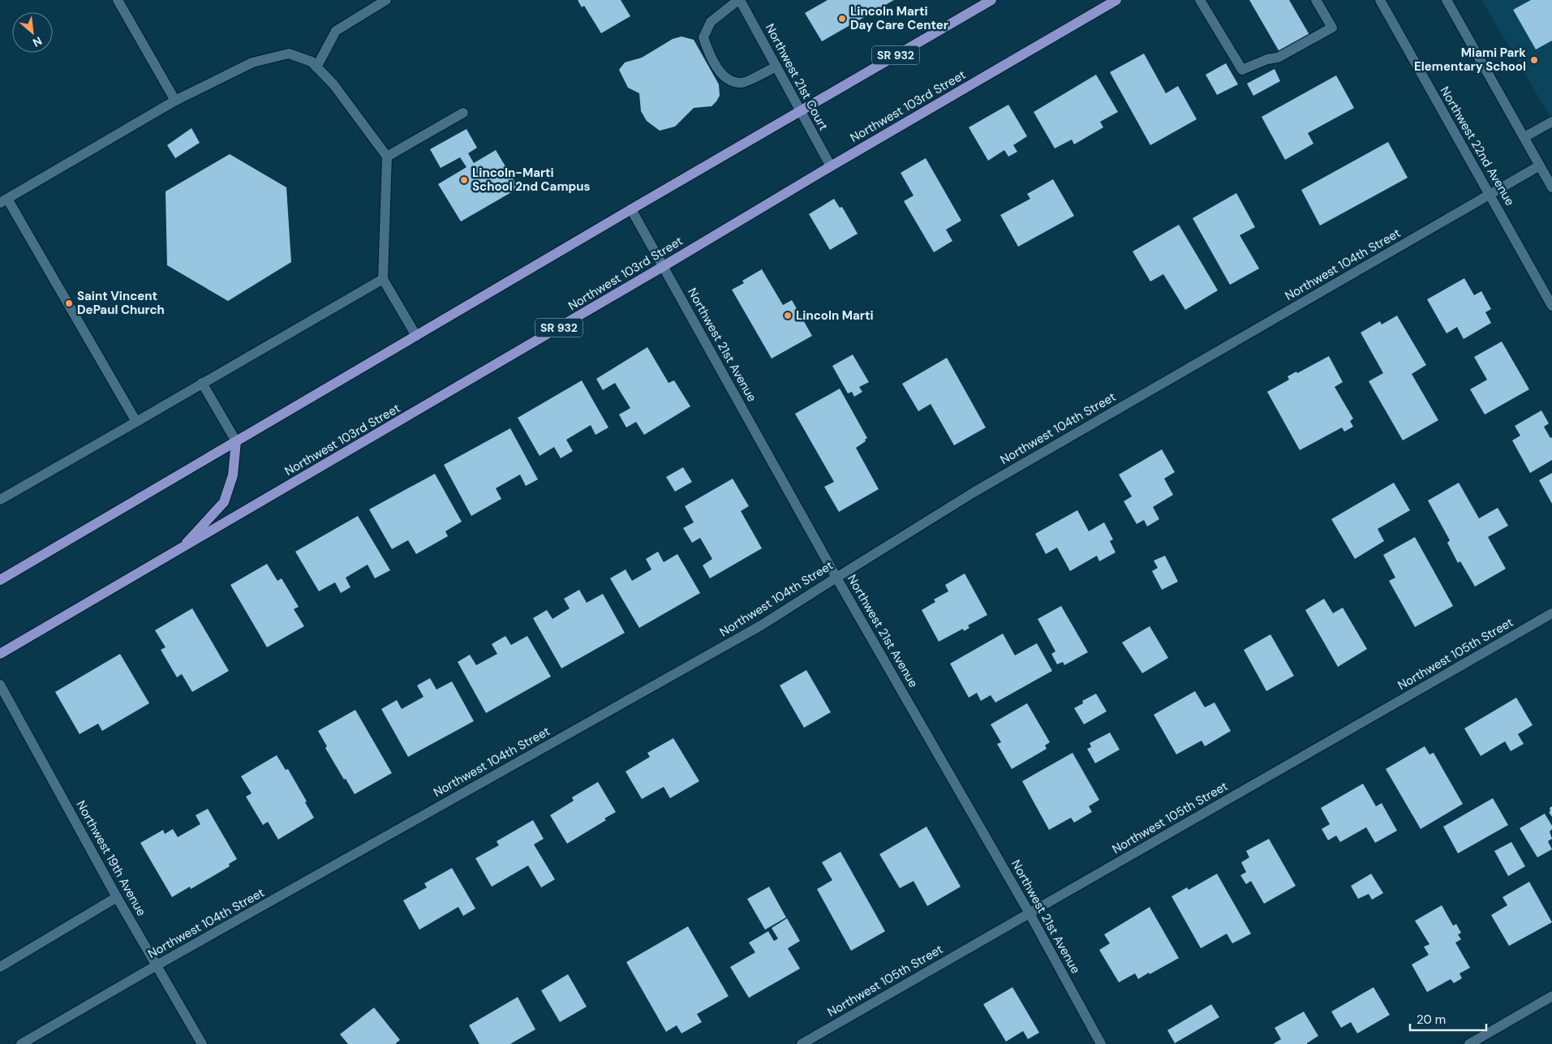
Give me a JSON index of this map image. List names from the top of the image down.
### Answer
{
  "streets": {
    "main road": ["SR 932", "Northwest 103rd Street"],
    "street": [
      "Northwest 21st Court",
      "Northwest 22nd Avenue",
      "Northwest 104th Street",
      "Northwest 21st Avenue",
      "Northwest 105th Street",
      "Northwest 19th Avenue"
    ]
  },
  "crossings": [
    ["SR 932", "Northwest 21st Court"],
    ["SR 932", "Northwest 21st Avenue"],
    ["Northwest 21st Court", "Northwest 103rd Street"],
    ["Northwest 103rd Street", "Northwest 21st Avenue"],
    ["Northwest 22nd Avenue", "Northwest 104th Street"],
    ["Northwest 104th Street", "Northwest 21st Avenue"],
    ["Northwest 104th Street", "Northwest 19th Avenue"],
    ["Northwest 21st Avenue", "Northwest 105th Street"]
  ],
  "places": [
    "Lincoln Marti Day Care Center",
    "Miami Park Elementary School",
    "Lincoln-Marti School 2nd Campus",
    "Saint Vincent DePaul Church",
    "Lincoln Marti"
  ],
  "scale_bar": "20 m",
  "north": "bottom right"
}
